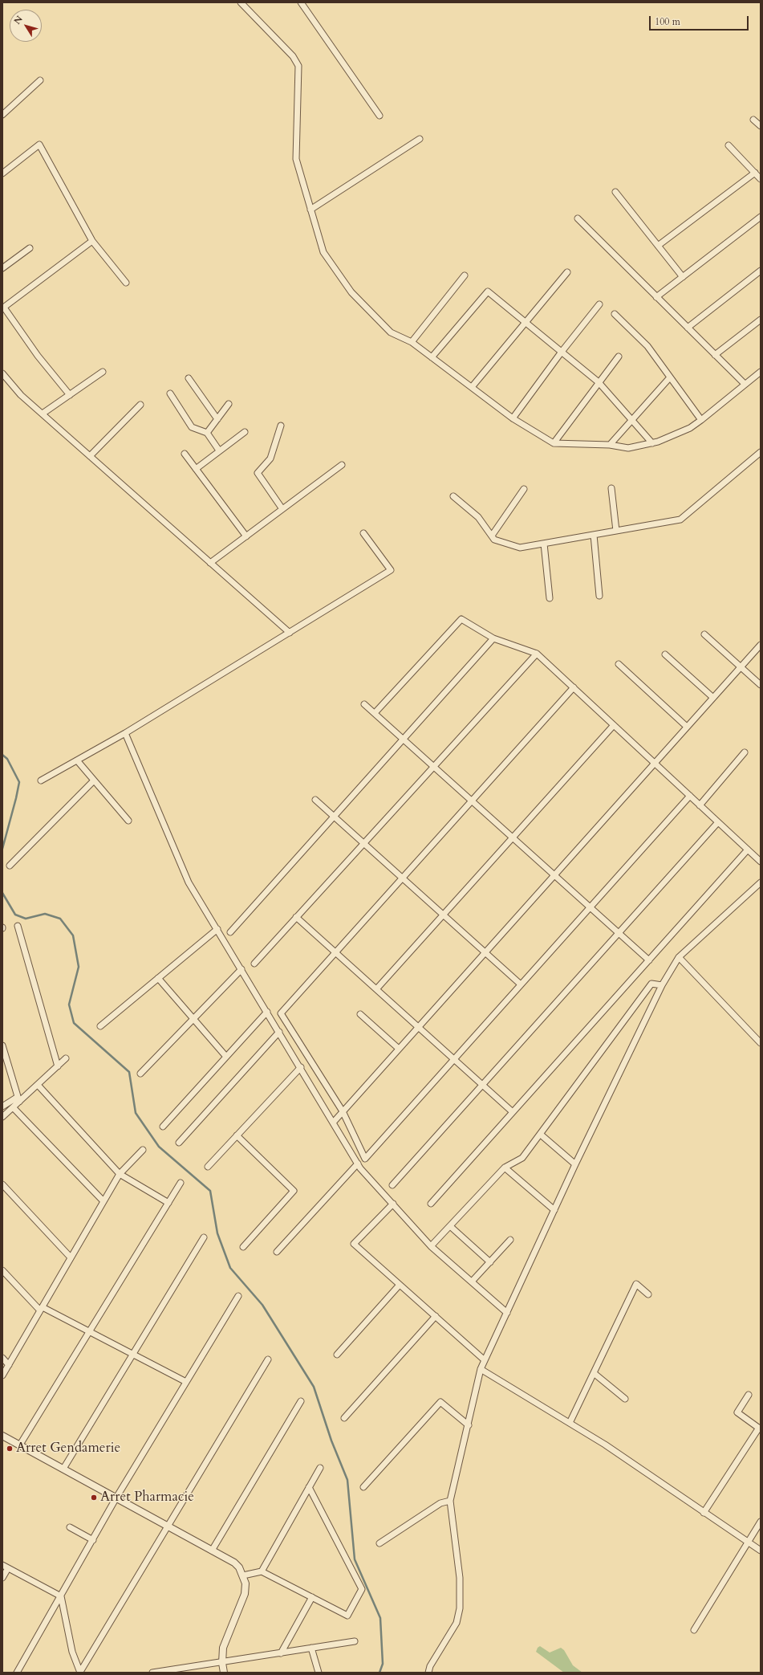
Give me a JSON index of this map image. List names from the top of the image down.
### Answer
{
  "places": ["Arret Gendamerie", "Arret Pharmacie"],
  "scale_bar": "100 m",
  "north": "top left"
}
